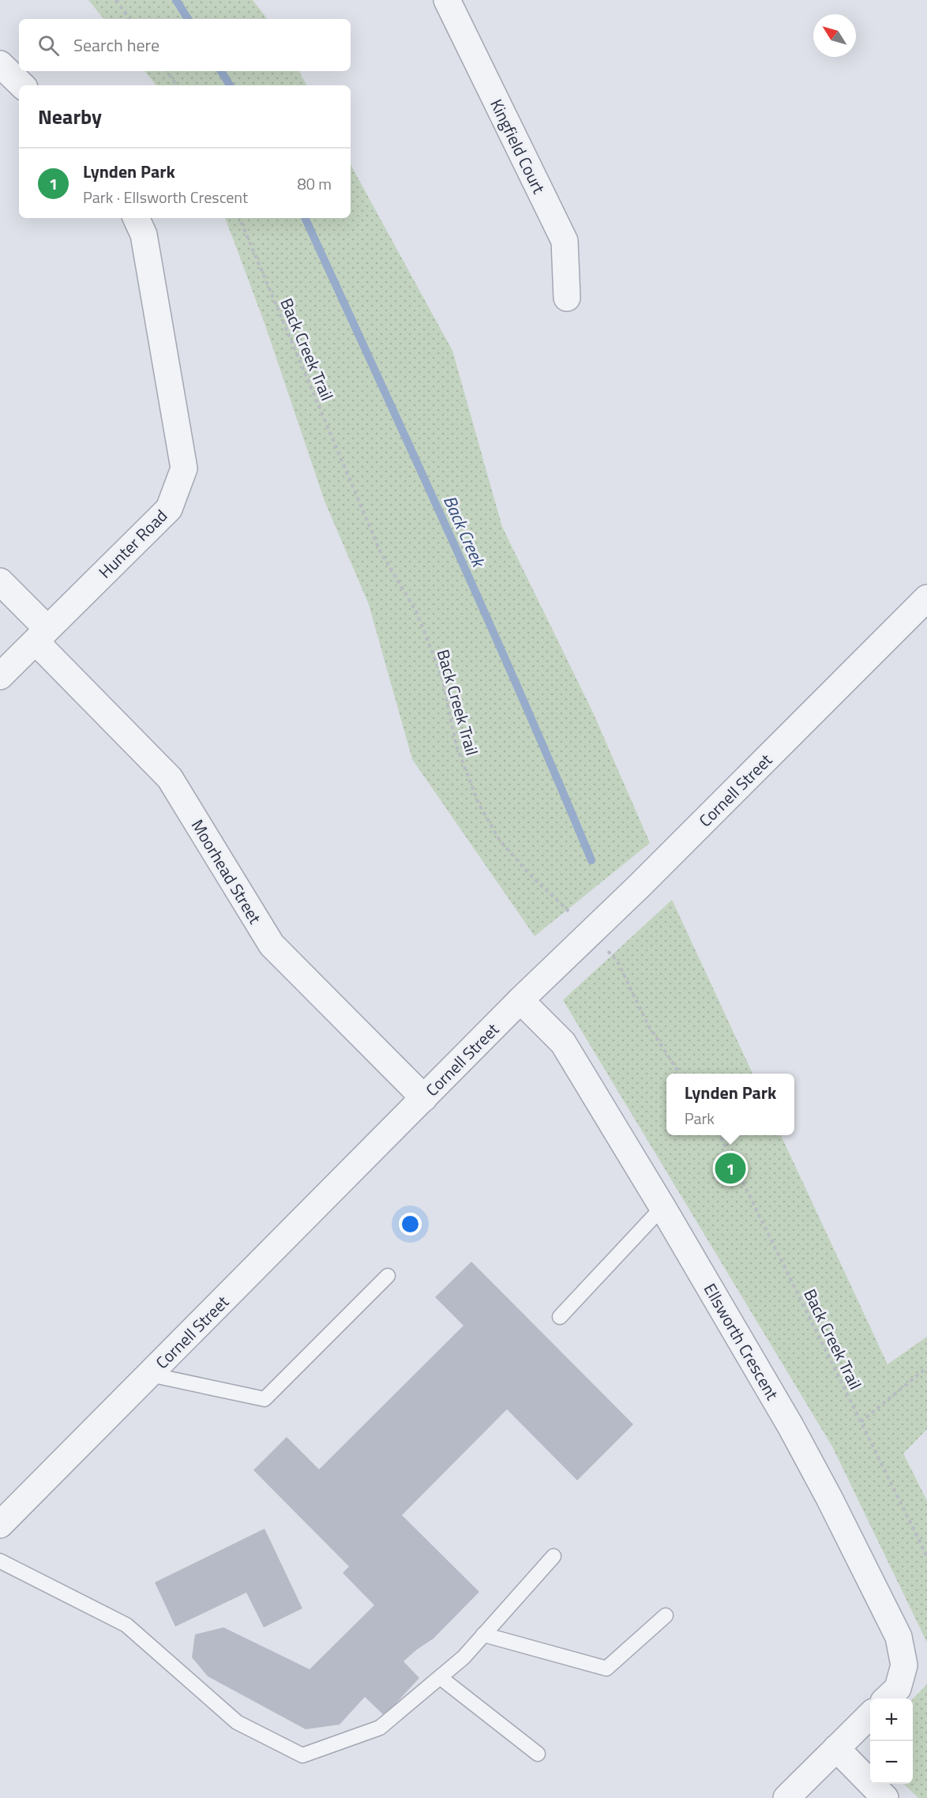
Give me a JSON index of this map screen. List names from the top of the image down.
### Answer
{
  "streets": {
    "street": [
      "Kingfield Court",
      "Hunter Road",
      "Cornell Street",
      "Moorhead Street",
      "Ellsworth Crescent"
    ],
    "path": ["Back Creek Trail"]
  },
  "crossings": [
    ["Back Creek Trail", "Cornell Street"],
    ["Hunter Road", "Moorhead Street"],
    ["Cornell Street", "Moorhead Street"],
    ["Cornell Street", "Ellsworth Crescent"]
  ],
  "water": ["Back Creek"],
  "north": "top left",
  "page": {
    "search": "Search here",
    "heading": "Nearby",
    "list": [
      {
        "mark": "1",
        "name": "Lynden Park",
        "note": "Park · Ellsworth Crescent",
        "value": "80 m"
      }
    ],
    "popup": ["Lynden Park", "Park"],
    "pins": "1",
    "map_buttons": ["+", "−"]
  }
}
